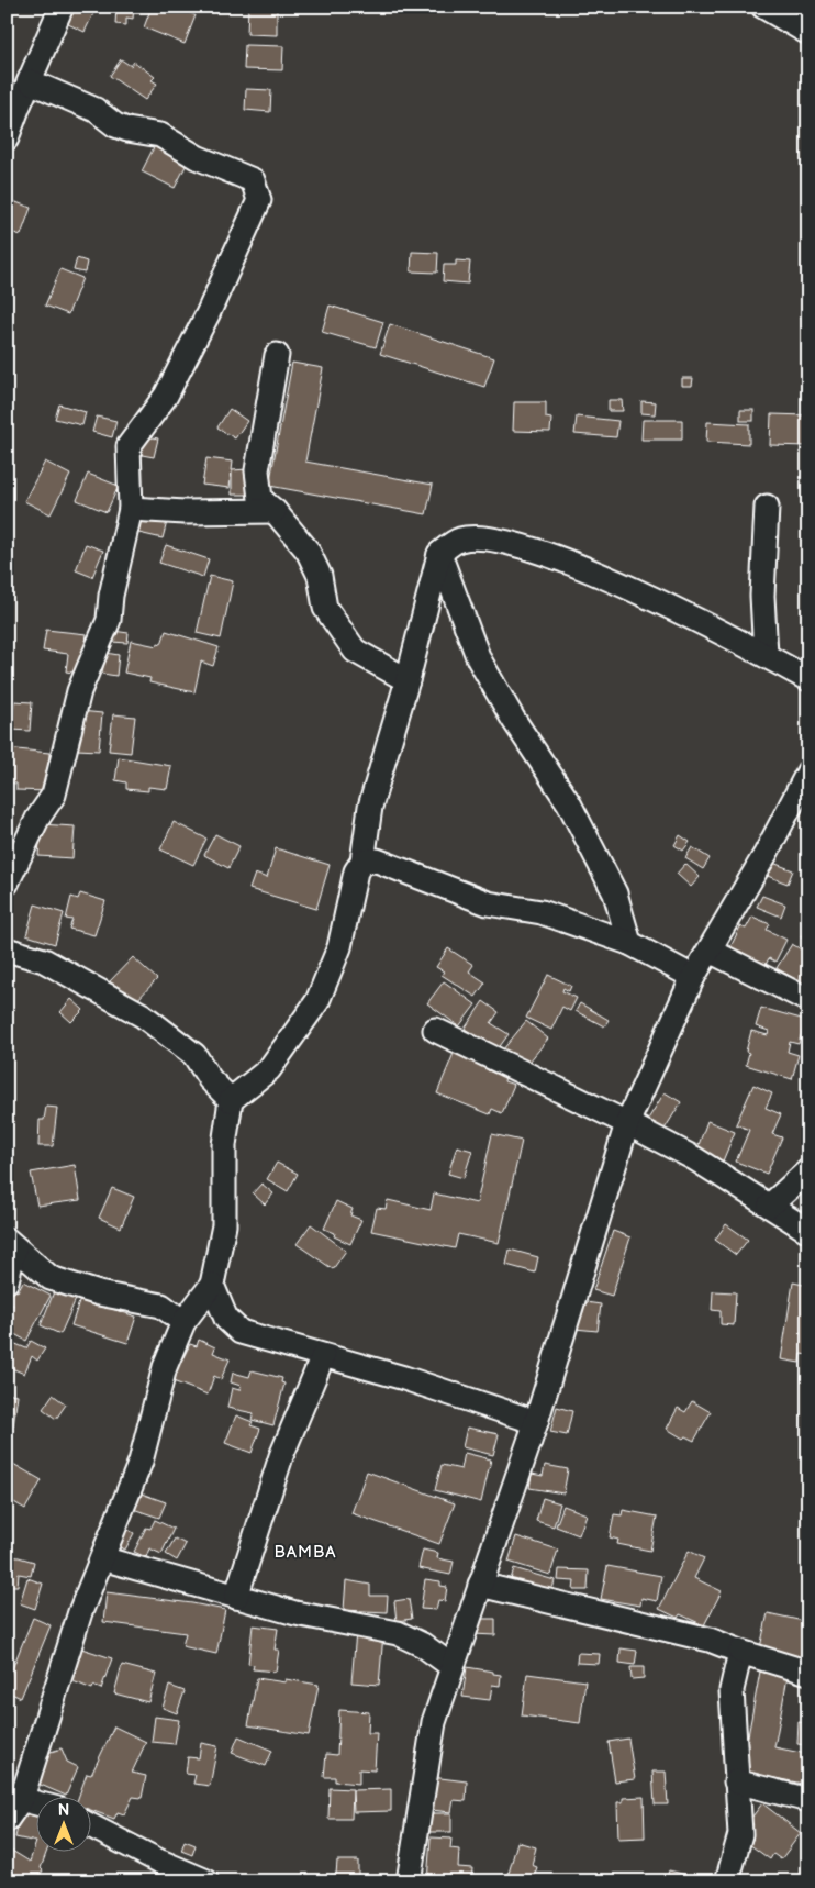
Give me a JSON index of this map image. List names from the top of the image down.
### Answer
{
  "districts": ["BAMBA"],
  "north": "top"
}
